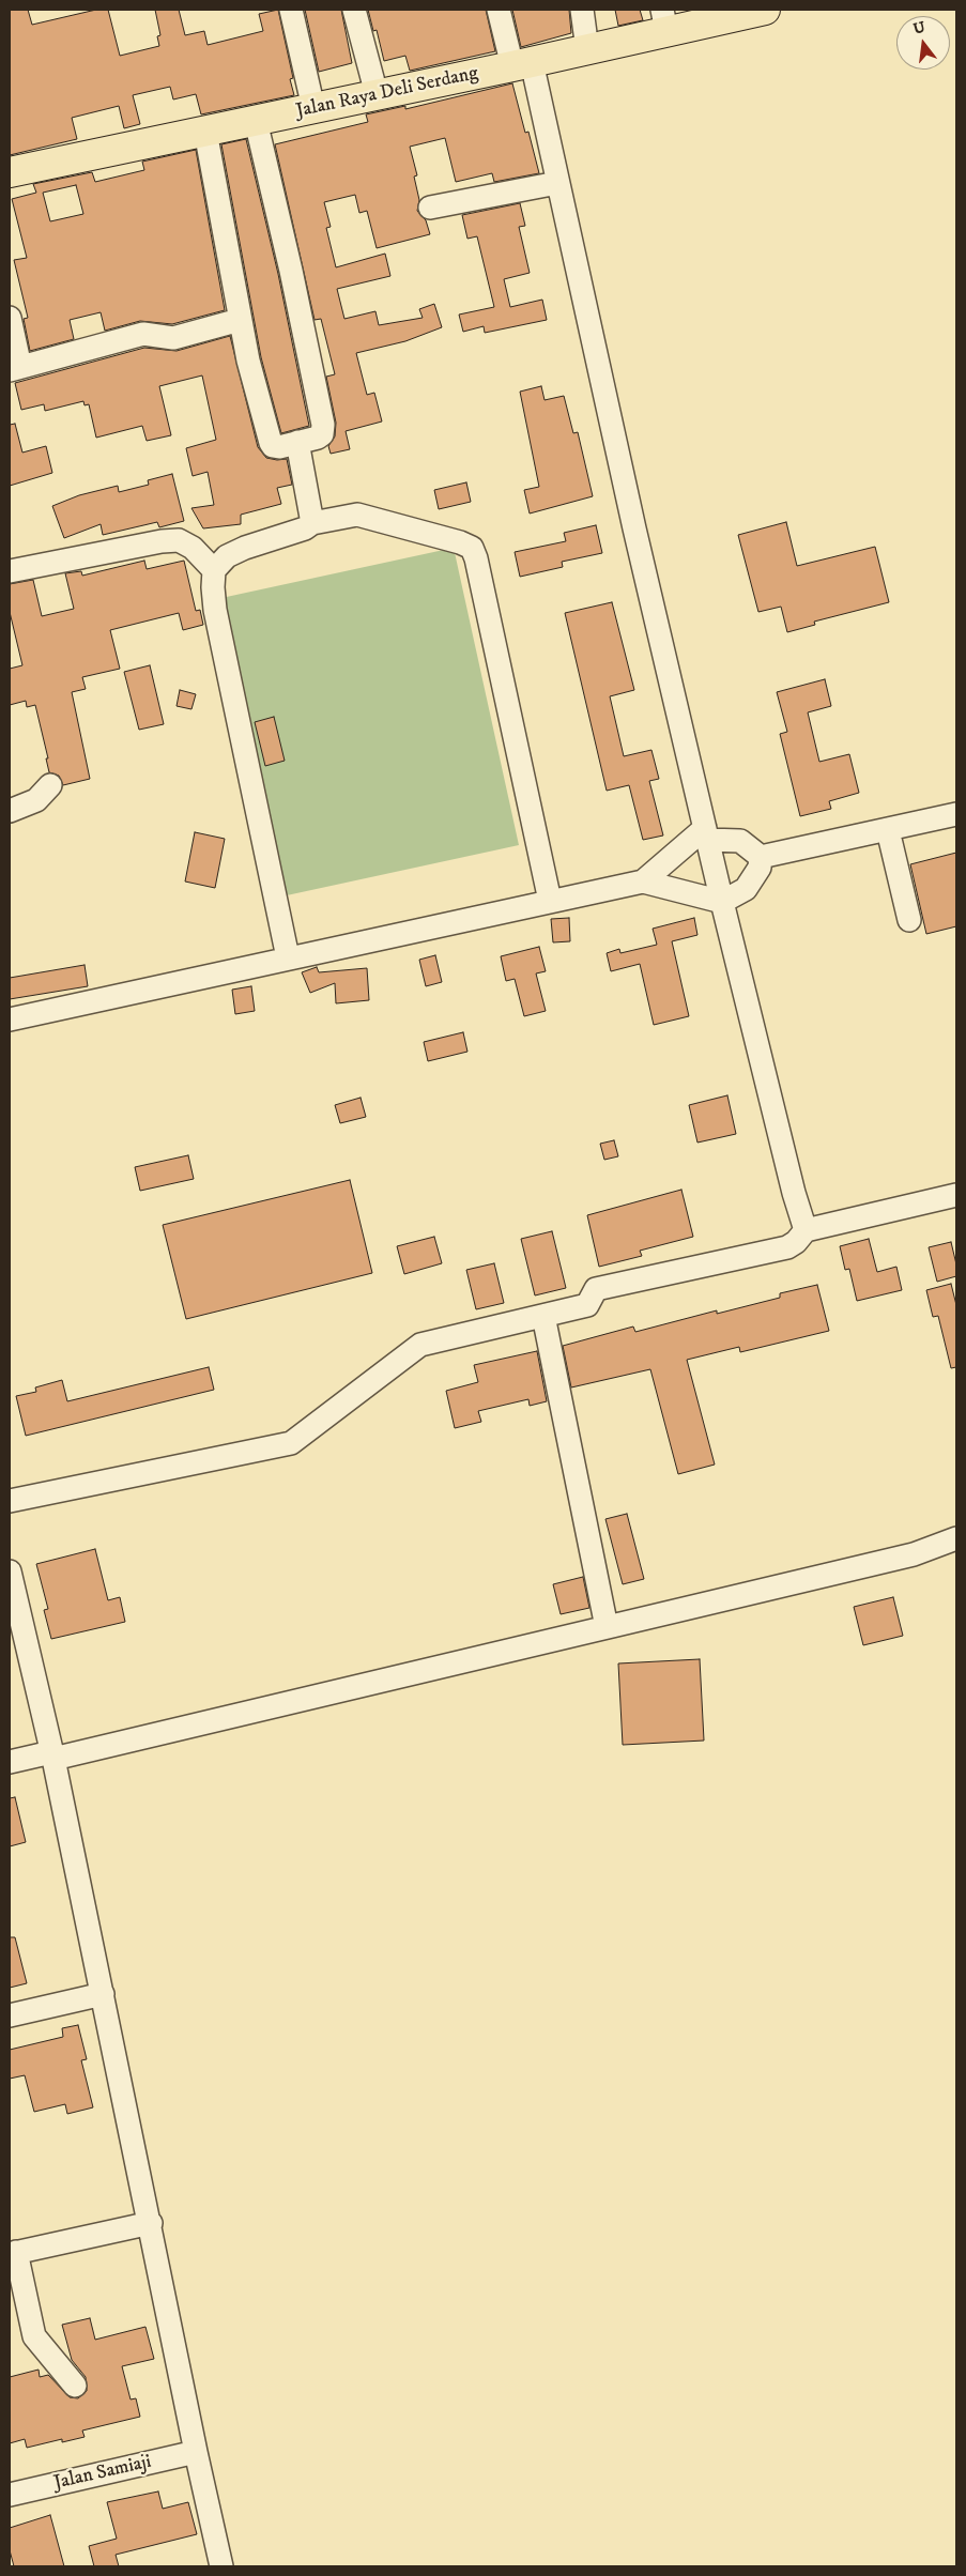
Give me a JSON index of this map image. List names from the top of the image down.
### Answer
{
  "streets": {
    "main road": ["Jalan Raya Deli Serdang"],
    "street": ["Jalan Samiaji"]
  },
  "north": "top"
}
